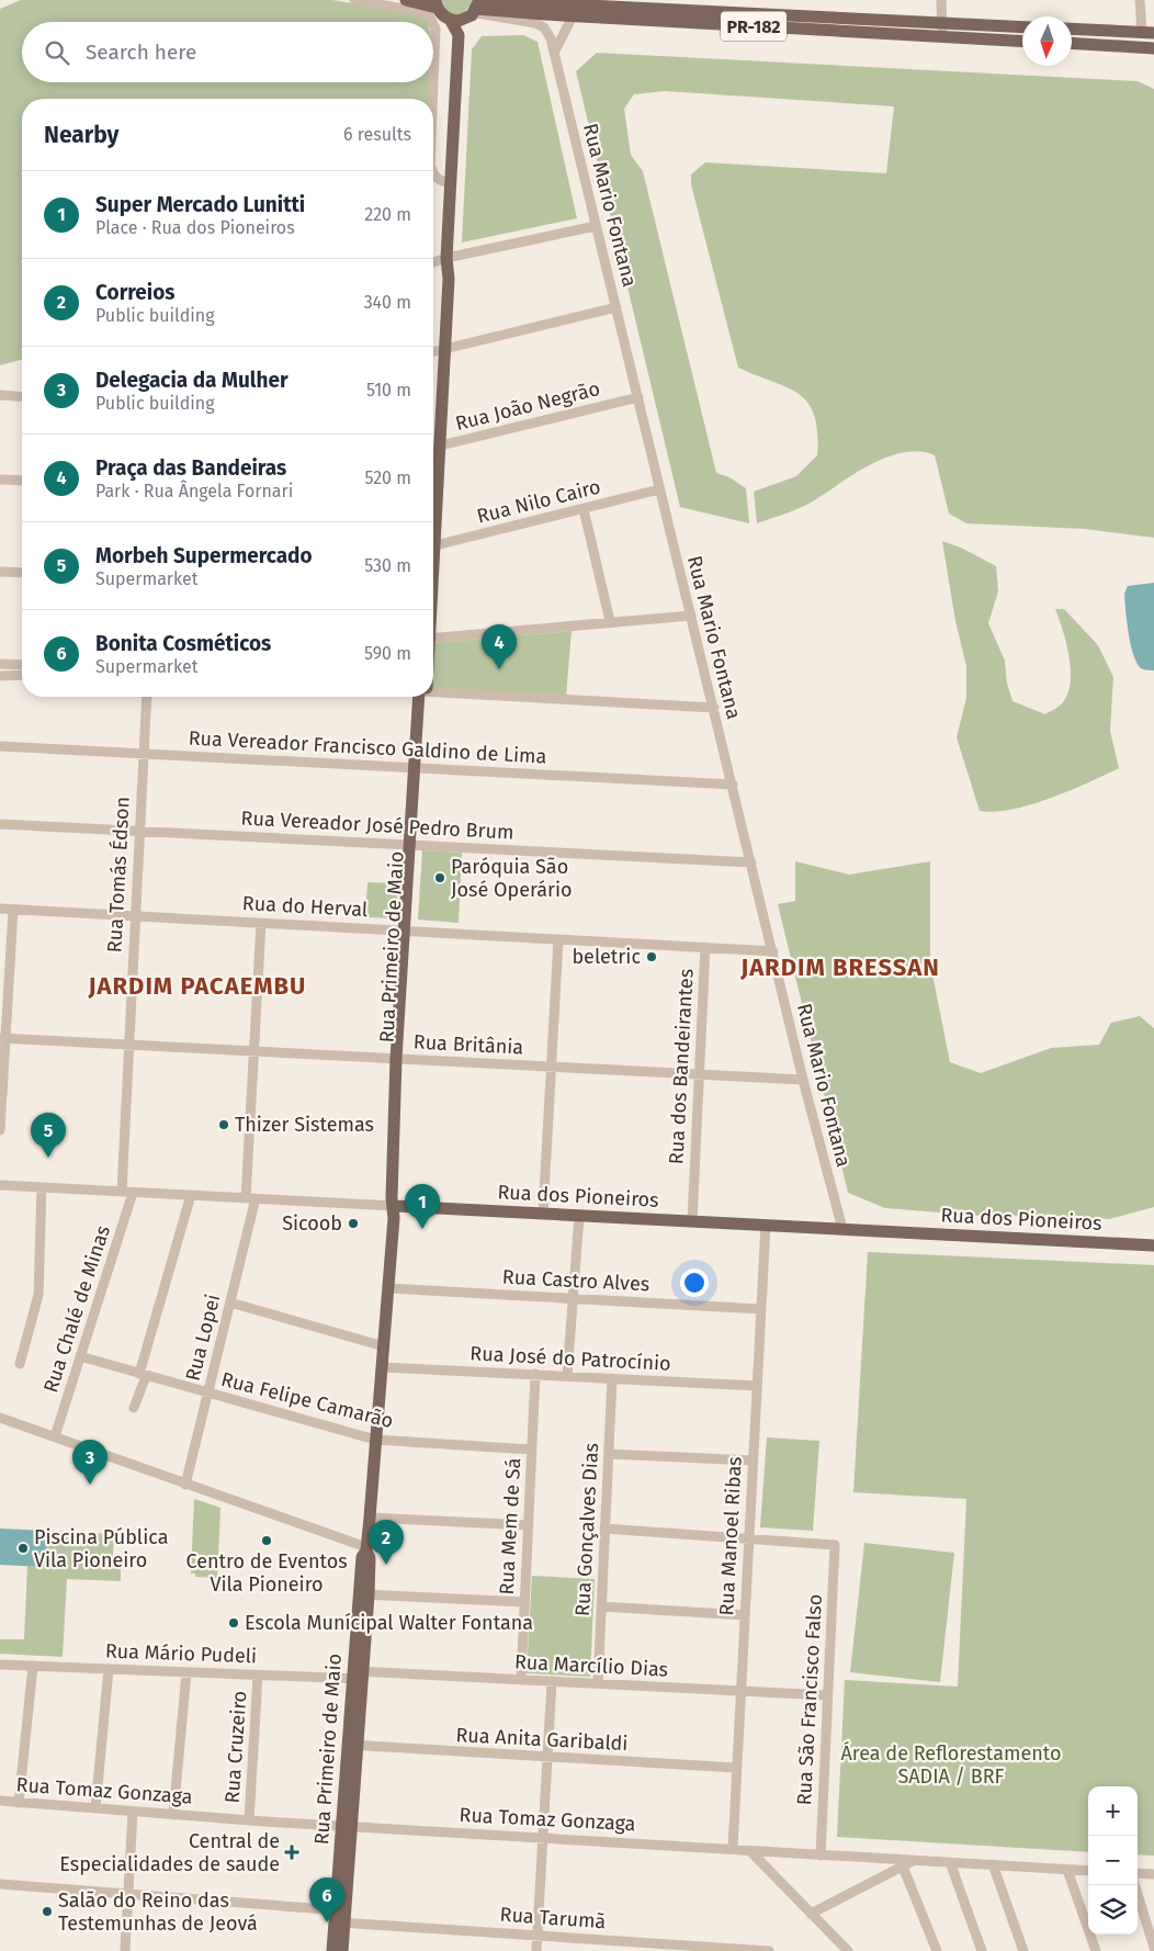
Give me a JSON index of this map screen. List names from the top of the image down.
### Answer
{
  "streets": {
    "main road": ["PR-182", "Rua Primeiro de Maio", "Rua dos Pioneiros"],
    "street": [
      "Rua Mario Fontana",
      "Rua João Negrão",
      "Rua Nilo Cairo",
      "Rua Vereador Francisco Galdino de Lima",
      "Rua Vereador José Pedro Brum",
      "Rua Tomás Édson",
      "Rua do Herval",
      "Rua Britânia",
      "Rua dos Bandeirantes",
      "Rua Castro Alves",
      "Rua Chalé de Minas",
      "Rua Lopei",
      "Rua José do Patrocínio",
      "Rua Felipe Camarão",
      "Rua Mem de Sá",
      "Rua Gonçalves Dias",
      "Rua Manoel Ribas",
      "Rua Mário Pudeli",
      "Rua Marcílio Dias",
      "Rua São Francisco Falso",
      "Rua Anita Garibaldi",
      "Rua Cruzeiro",
      "Rua Tomaz Gonzaga",
      "Rua Tarumã"
    ]
  },
  "crossings": [
    ["PR-182", "Rua Mario Fontana"],
    ["Rua Mario Fontana", "Rua João Negrão"],
    ["Rua Mario Fontana", "Rua Nilo Cairo"],
    ["Rua Mario Fontana", "Rua Vereador Francisco Galdino de Lima"],
    ["Rua Mario Fontana", "Rua Vereador José Pedro Brum"],
    ["Rua Mario Fontana", "Rua do Herval"],
    ["Rua Mario Fontana", "Rua Britânia"],
    ["Rua Mario Fontana", "Rua dos Pioneiros"],
    ["Rua Vereador Francisco Galdino de Lima", "Rua Tomás Édson"],
    ["Rua Vereador Francisco Galdino de Lima", "Rua Primeiro de Maio"],
    ["Rua Vereador José Pedro Brum", "Rua Tomás Édson"],
    ["Rua Vereador José Pedro Brum", "Rua Primeiro de Maio"],
    ["Rua Tomás Édson", "Rua do Herval"],
    ["Rua Tomás Édson", "Rua Britânia"],
    ["Rua Tomás Édson", "Rua dos Pioneiros"],
    ["Rua do Herval", "Rua Primeiro de Maio"],
    ["Rua do Herval", "Rua dos Bandeirantes"],
    ["Rua do Herval", "Rua Lopei"],
    ["Rua Primeiro de Maio", "Rua Britânia"],
    ["Rua Primeiro de Maio", "Rua dos Pioneiros"],
    ["Rua Primeiro de Maio", "Rua Castro Alves"],
    ["Rua Primeiro de Maio", "Rua José do Patrocínio"],
    ["Rua Primeiro de Maio", "Rua Felipe Camarão"],
    ["Rua Primeiro de Maio", "Rua Mário Pudeli"],
    ["Rua Primeiro de Maio", "Rua Marcílio Dias"],
    ["Rua Primeiro de Maio", "Rua Anita Garibaldi"],
    ["Rua Primeiro de Maio", "Rua Tomaz Gonzaga"],
    ["Rua Primeiro de Maio", "Rua Tarumã"],
    ["Rua Britânia", "Rua dos Bandeirantes"],
    ["Rua Britânia", "Rua Lopei"],
    ["Rua dos Bandeirantes", "Rua dos Pioneiros"],
    ["Rua dos Pioneiros", "Rua Chalé de Minas"],
    ["Rua dos Pioneiros", "Rua Lopei"],
    ["Rua dos Pioneiros", "Rua Manoel Ribas"],
    ["Rua Castro Alves", "Rua Manoel Ribas"],
    ["Rua Chalé de Minas", "Rua Felipe Camarão"],
    ["Rua Lopei", "Rua Felipe Camarão"],
    ["Rua José do Patrocínio", "Rua Mem de Sá"],
    ["Rua José do Patrocínio", "Rua Gonçalves Dias"],
    ["Rua José do Patrocínio", "Rua Manoel Ribas"],
    ["Rua Felipe Camarão", "Rua Mem de Sá"],
    ["Rua Mem de Sá", "Rua Marcílio Dias"],
    ["Rua Gonçalves Dias", "Rua Marcílio Dias"],
    ["Rua Manoel Ribas", "Rua Marcílio Dias"],
    ["Rua Manoel Ribas", "Rua São Francisco Falso"],
    ["Rua Manoel Ribas", "Rua Anita Garibaldi"],
    ["Rua Manoel Ribas", "Rua Tomaz Gonzaga"],
    ["Rua Mário Pudeli", "Rua Marcílio Dias"],
    ["Rua Mário Pudeli", "Rua Cruzeiro"],
    ["Rua Marcílio Dias", "Rua São Francisco Falso"],
    ["Rua São Francisco Falso", "Rua Tomaz Gonzaga"],
    ["Rua Cruzeiro", "Rua Tomaz Gonzaga"]
  ],
  "districts": ["JARDIM BRESSAN", "JARDIM PACAEMBU"],
  "parks": ["Área de Reflorestamento SADIA / BRF"],
  "places": {
    "other": [
      "Paróquia São José Operário",
      "beletric",
      "Thizer Sistemas",
      "Sicoob",
      "Centro de Eventos Vila Pioneiro",
      "Piscina Pública Vila Pioneiro",
      "Escola Munícipal Walter Fontana",
      "Salão do Reino das Testemunhas de Jeová"
    ],
    "health": ["Central de Especialidades de saude"]
  },
  "north": "bottom",
  "page": {
    "search": "Search here",
    "heading": ["Nearby", "6 results"],
    "list": [
      {
        "mark": "1",
        "name": "Super Mercado Lunitti",
        "note": "Place · Rua dos Pioneiros",
        "value": "220 m"
      },
      {
        "mark": "2",
        "name": "Correios",
        "note": "Public building",
        "value": "340 m"
      },
      {
        "mark": "3",
        "name": "Delegacia da Mulher",
        "note": "Public building",
        "value": "510 m"
      },
      {
        "mark": "4",
        "name": "Praça das Bandeiras",
        "note": "Park · Rua Ângela Fornari",
        "value": "520 m"
      },
      {
        "mark": "5",
        "name": "Morbeh Supermercado",
        "note": "Supermarket",
        "value": "530 m"
      },
      {
        "mark": "6",
        "name": "Bonita Cosméticos",
        "note": "Supermarket",
        "value": "590 m"
      }
    ],
    "pins": [
      "4",
      "5",
      "1",
      "3",
      "2",
      "6"
    ],
    "map_buttons": ["+", "−"]
  }
}
